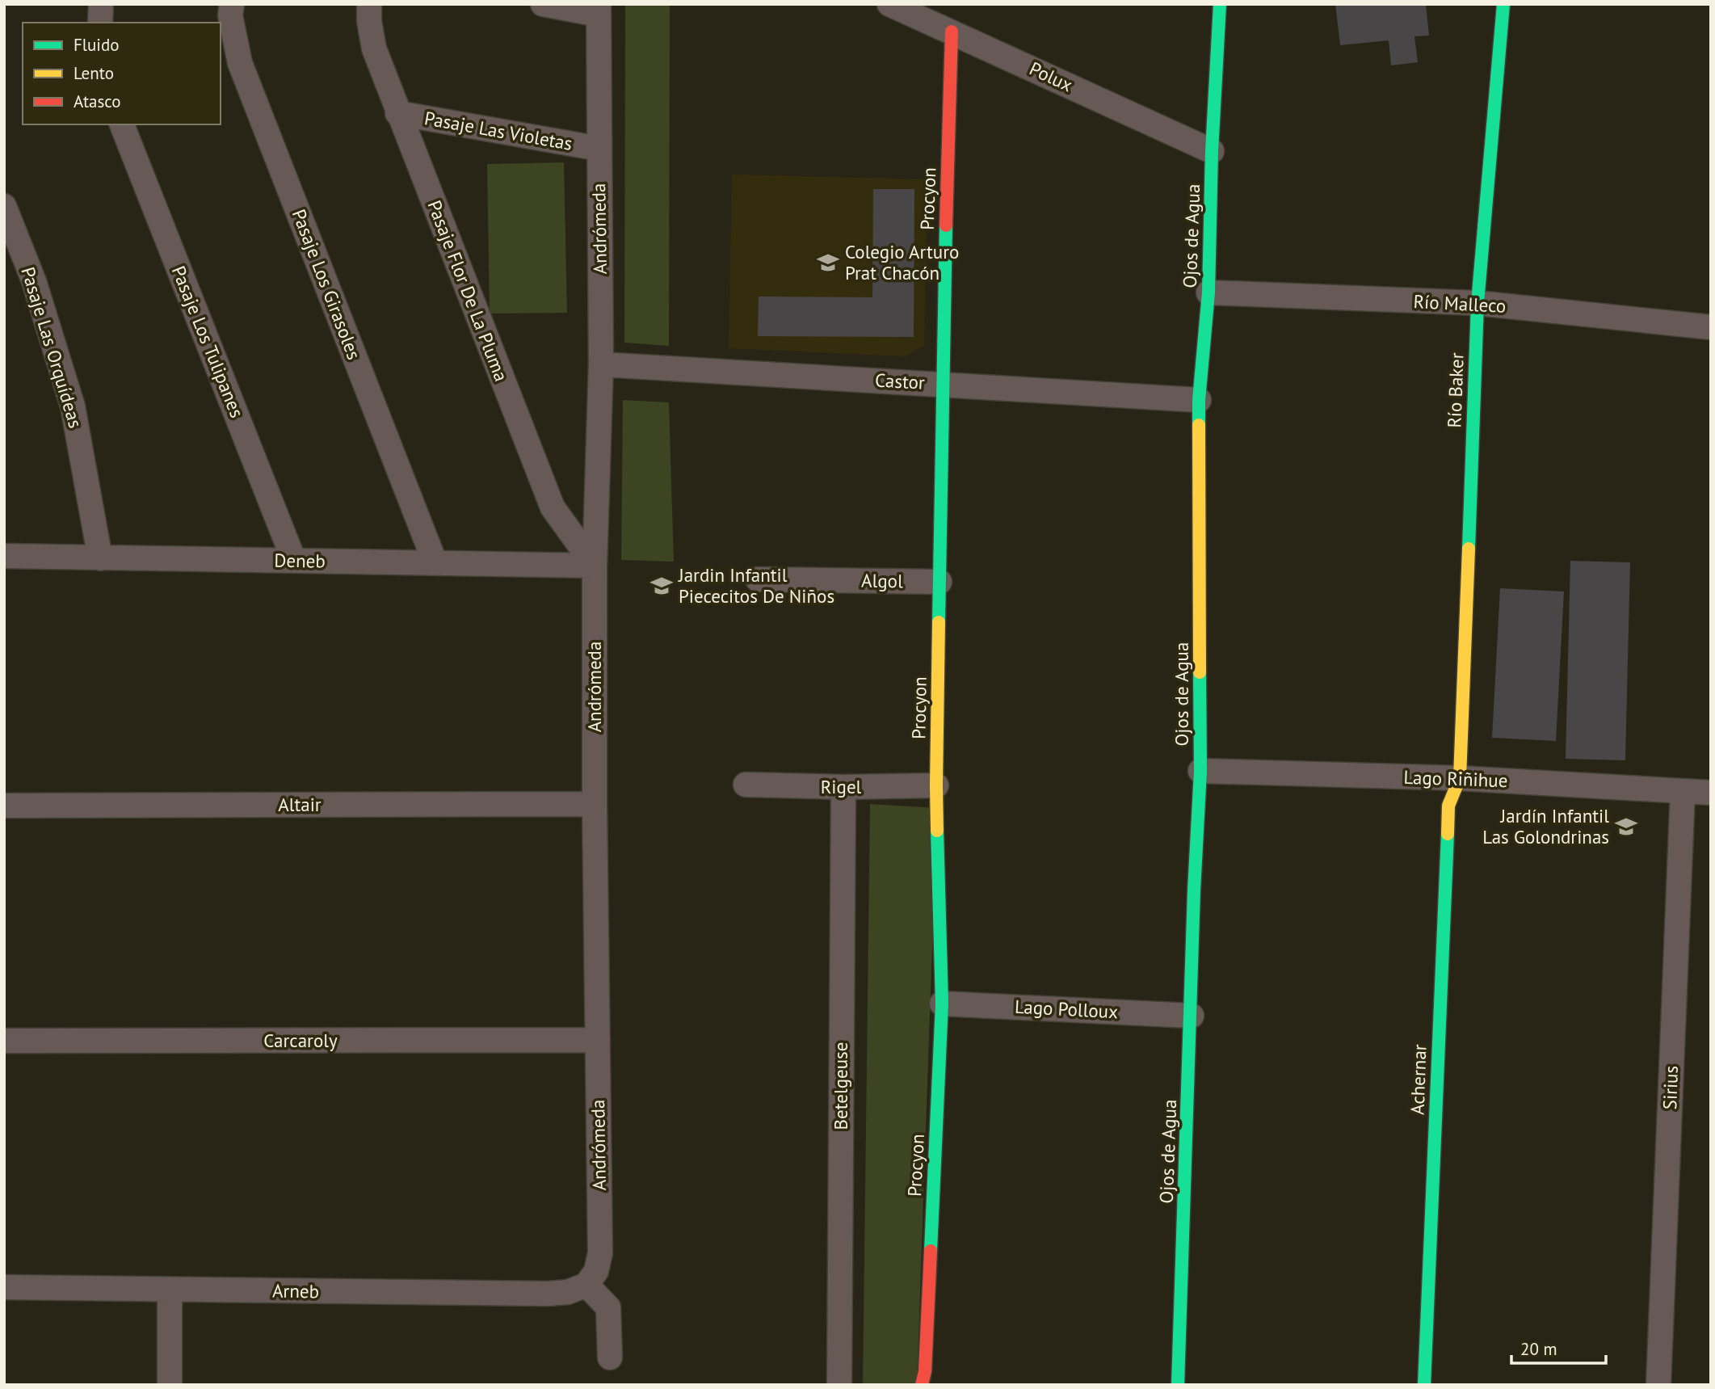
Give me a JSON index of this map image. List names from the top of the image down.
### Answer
{
  "streets": {
    "street": [
      "Polux",
      "Pasaje Las Violetas",
      "Procyon",
      "Andrómeda",
      "Ojos de Agua",
      "Pasaje Los Girasoles",
      "Pasaje Flor De La Pluma",
      "Río Malleco",
      "Pasaje Los Tulipanes",
      "Pasaje Las Orquídeas",
      "Castor",
      "Río Baker",
      "Deneb",
      "Algol",
      "Lago Riñihue",
      "Rigel",
      "Altair",
      "Lago Polloux",
      "Carcaroly",
      "Achernar",
      "Betelgeuse",
      "Sirius",
      "Arneb"
    ]
  },
  "crossings": [
    ["Polux", "Procyon"],
    ["Polux", "Ojos de Agua"],
    ["Pasaje Las Violetas", "Andrómeda"],
    ["Pasaje Las Violetas", "Pasaje Flor De La Pluma"],
    ["Procyon", "Castor"],
    ["Procyon", "Algol"],
    ["Procyon", "Rigel"],
    ["Procyon", "Lago Polloux"],
    ["Andrómeda", "Pasaje Flor De La Pluma"],
    ["Andrómeda", "Castor"],
    ["Andrómeda", "Deneb"],
    ["Andrómeda", "Altair"],
    ["Andrómeda", "Carcaroly"],
    ["Andrómeda", "Arneb"],
    ["Ojos de Agua", "Río Malleco"],
    ["Ojos de Agua", "Castor"],
    ["Ojos de Agua", "Lago Riñihue"],
    ["Ojos de Agua", "Lago Polloux"],
    ["Pasaje Los Girasoles", "Deneb"],
    ["Pasaje Flor De La Pluma", "Deneb"],
    ["Río Malleco", "Río Baker"],
    ["Pasaje Los Tulipanes", "Deneb"],
    ["Pasaje Las Orquídeas", "Deneb"],
    ["Río Baker", "Lago Riñihue"],
    ["Río Baker", "Achernar"],
    ["Lago Riñihue", "Achernar"],
    ["Lago Riñihue", "Sirius"],
    ["Rigel", "Betelgeuse"]
  ],
  "places": {
    "school or university": ["Colegio Arturo Prat Chacón", "Jardin Infantil Piececitos De Niños", "Jardín Infantil Las Golondrinas"]
  },
  "legend": ["Fluido", "Lento", "Atasco"],
  "scale_bar": "20 m"
}
